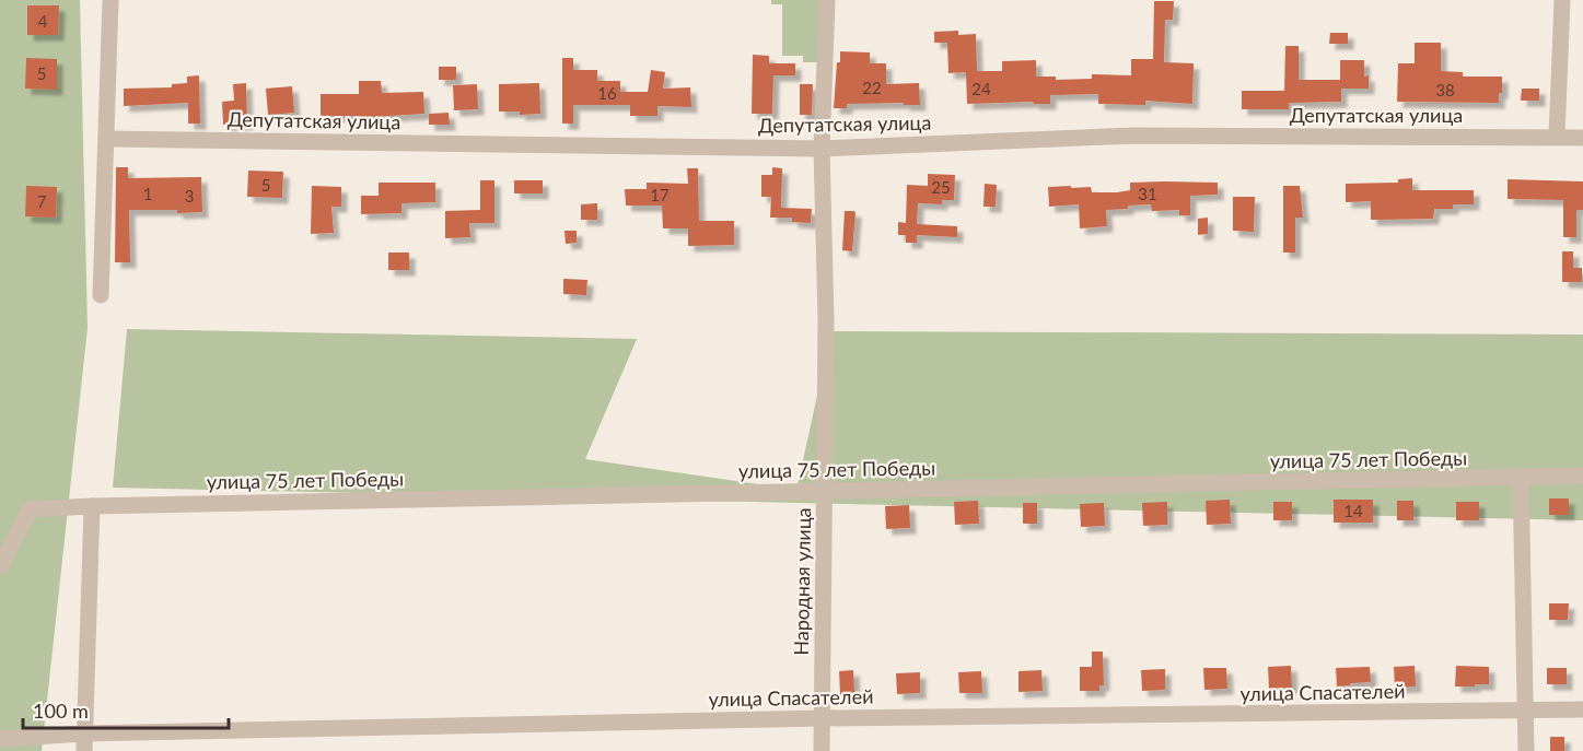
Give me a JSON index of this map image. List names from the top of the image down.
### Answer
{
  "streets": {
    "street": [
      "Депутатская улица",
      "улица 75 лет Победы",
      "Народная улица",
      "улица Спасателей"
    ]
  },
  "crossings": [
    ["Депутатская улица", "Народная улица"],
    ["улица 75 лет Победы", "Народная улица"],
    ["Народная улица", "улица Спасателей"]
  ],
  "house_numbers": [
    "4",
    "5",
    "22",
    "24",
    "38",
    "16",
    "5",
    "25",
    "1",
    "31",
    "17",
    "3",
    "7",
    "14"
  ],
  "scale_bar": "100 m"
}
